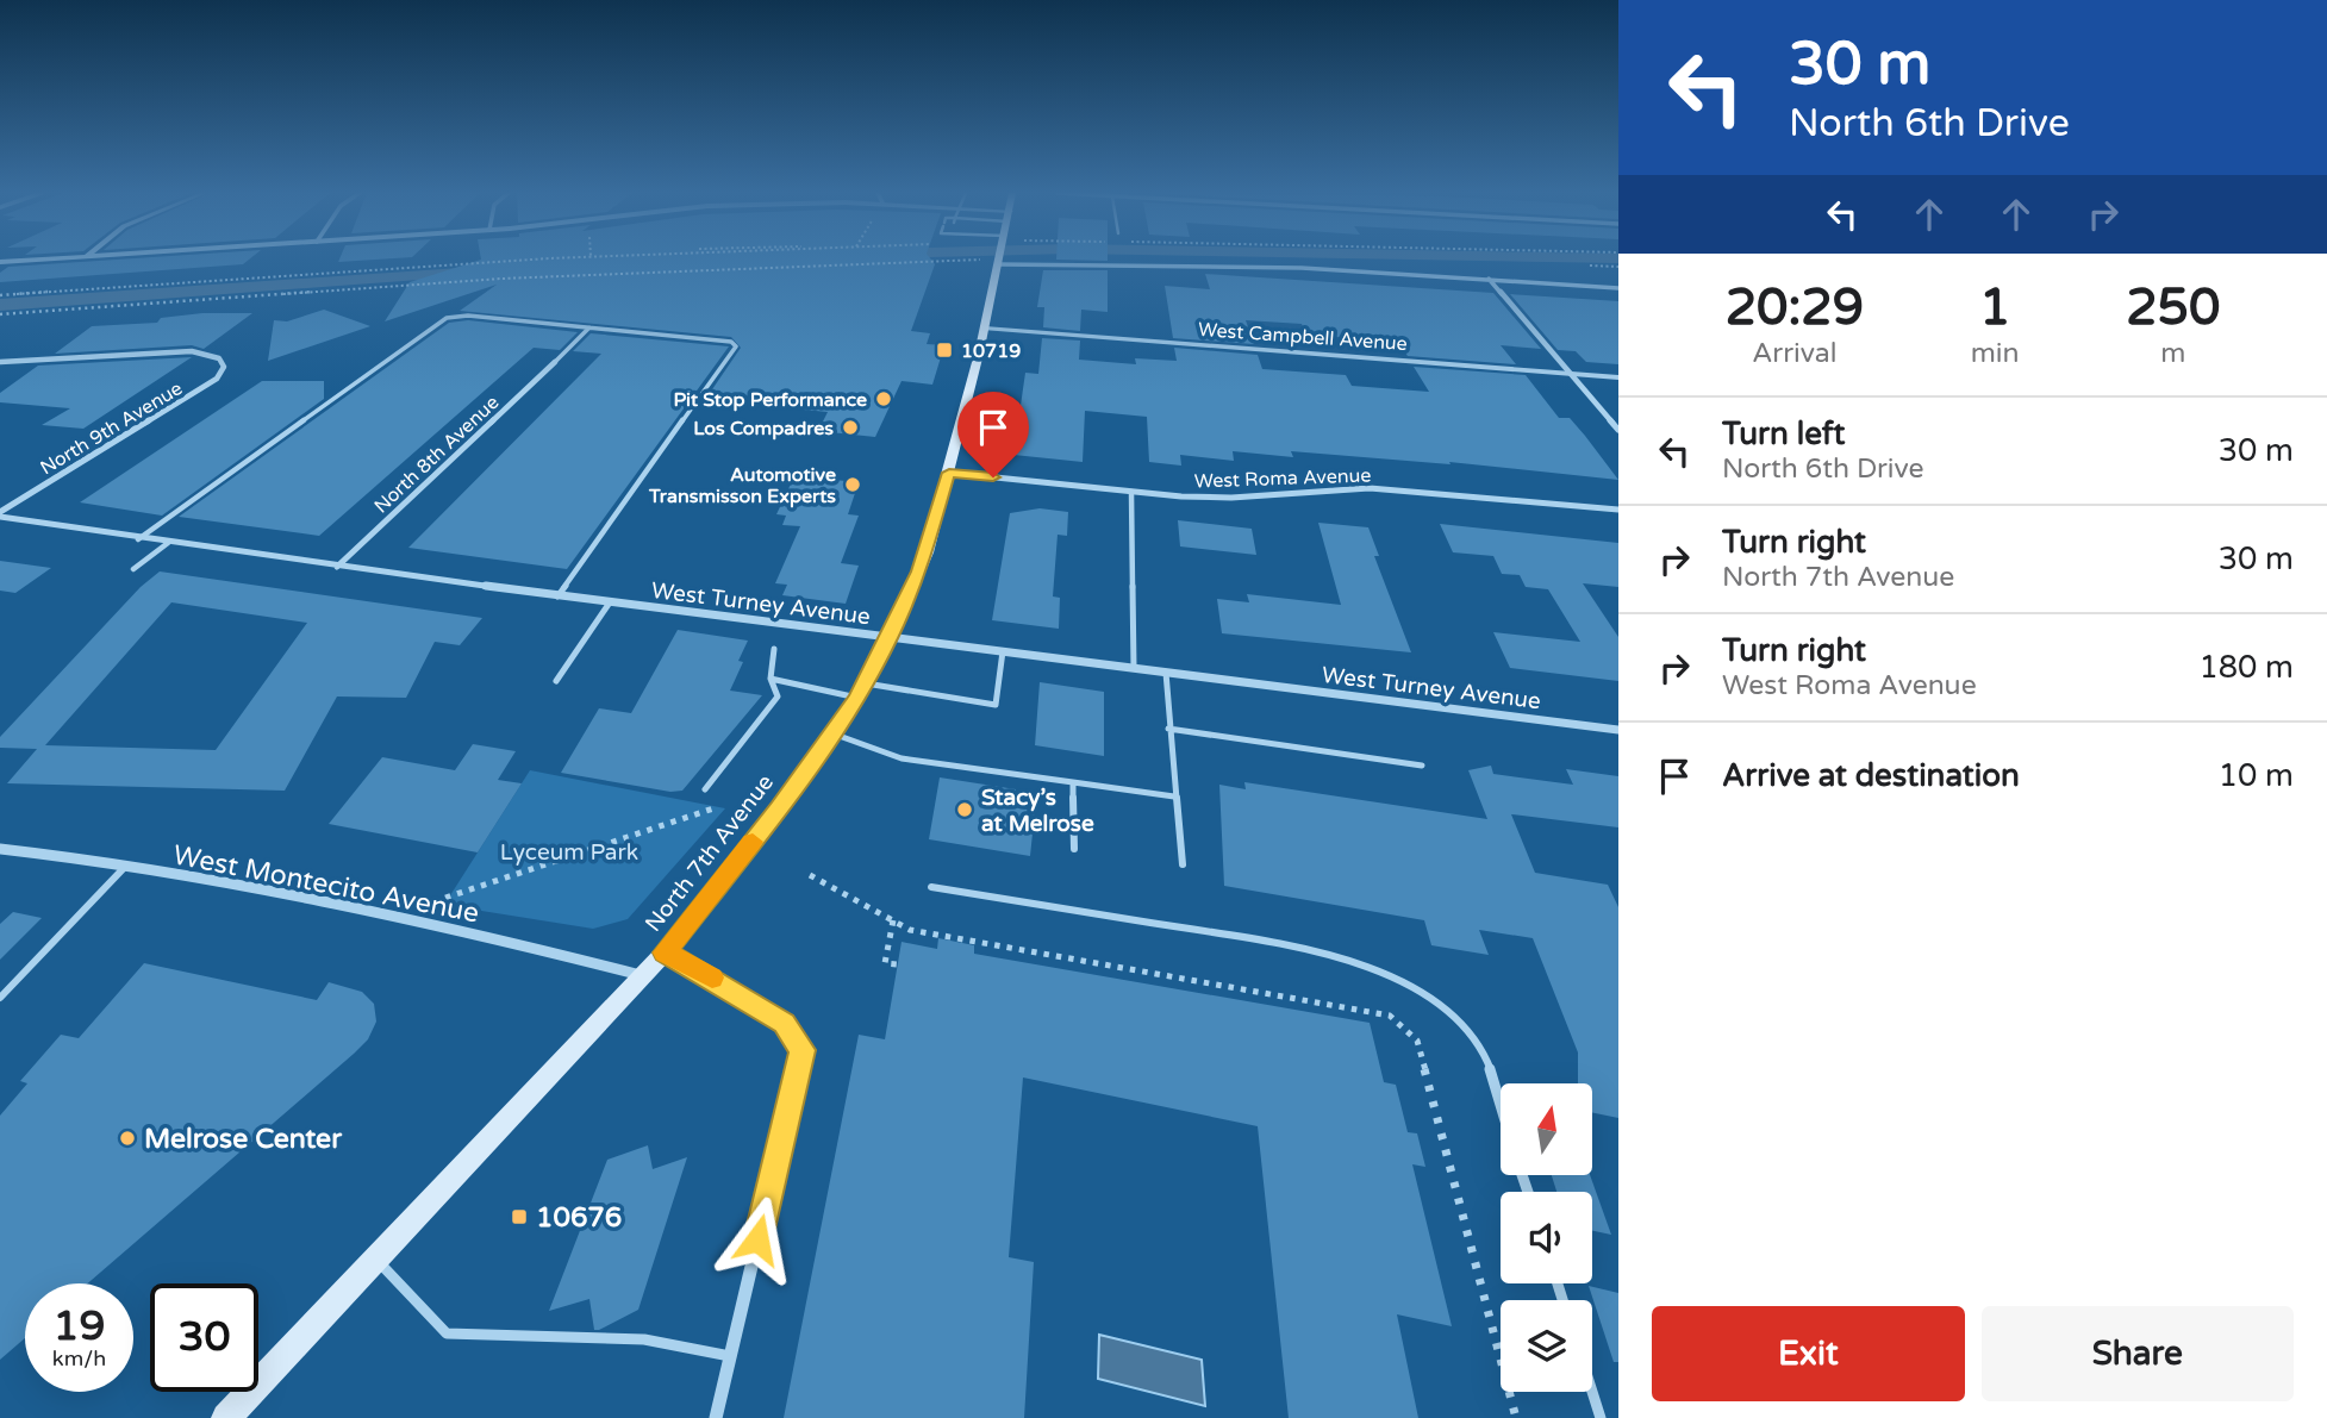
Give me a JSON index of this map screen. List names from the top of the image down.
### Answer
{
  "streets": {
    "main road": ["North 7th Avenue"],
    "street": [
      "West Campbell Avenue",
      "North 9th Avenue",
      "North 8th Avenue",
      "West Roma Avenue",
      "West Turney Avenue",
      "West Montecito Avenue"
    ]
  },
  "crossings": [
    ["West Campbell Avenue", "North 7th Avenue"],
    ["North 9th Avenue", "West Turney Avenue"],
    ["North 8th Avenue", "West Turney Avenue"],
    ["West Roma Avenue", "North 7th Avenue"],
    ["West Turney Avenue", "North 7th Avenue"],
    ["North 7th Avenue", "West Montecito Avenue"]
  ],
  "parks": ["Lyceum Park"],
  "places": {
    "transit": ["10719", "10676"],
    "other": [
      "Pit Stop Performance",
      "Los Compadres",
      "Automotive Transmisson Experts",
      "Stacy’s at Melrose",
      "Melrose Center"
    ]
  },
  "north": "top",
  "page": {
    "turn": ["30 m", "North 6th Drive"],
    "eta": [
      "20:29",
      "Arrival",
      "1",
      "min",
      "250",
      "m"
    ],
    "list": [
      {
        "name": "Turn left",
        "note": "North 6th Drive",
        "value": "30 m"
      },
      {
        "name": "Turn right",
        "note": "North 7th Avenue",
        "value": "30 m"
      },
      {
        "name": "Turn right",
        "note": "West Roma Avenue",
        "value": "180 m"
      },
      {
        "name": "Arrive at destination",
        "value": "10 m"
      }
    ],
    "speed": "19 km/h",
    "limit": "30",
    "buttons": ["Exit", "Share"]
  }
}
